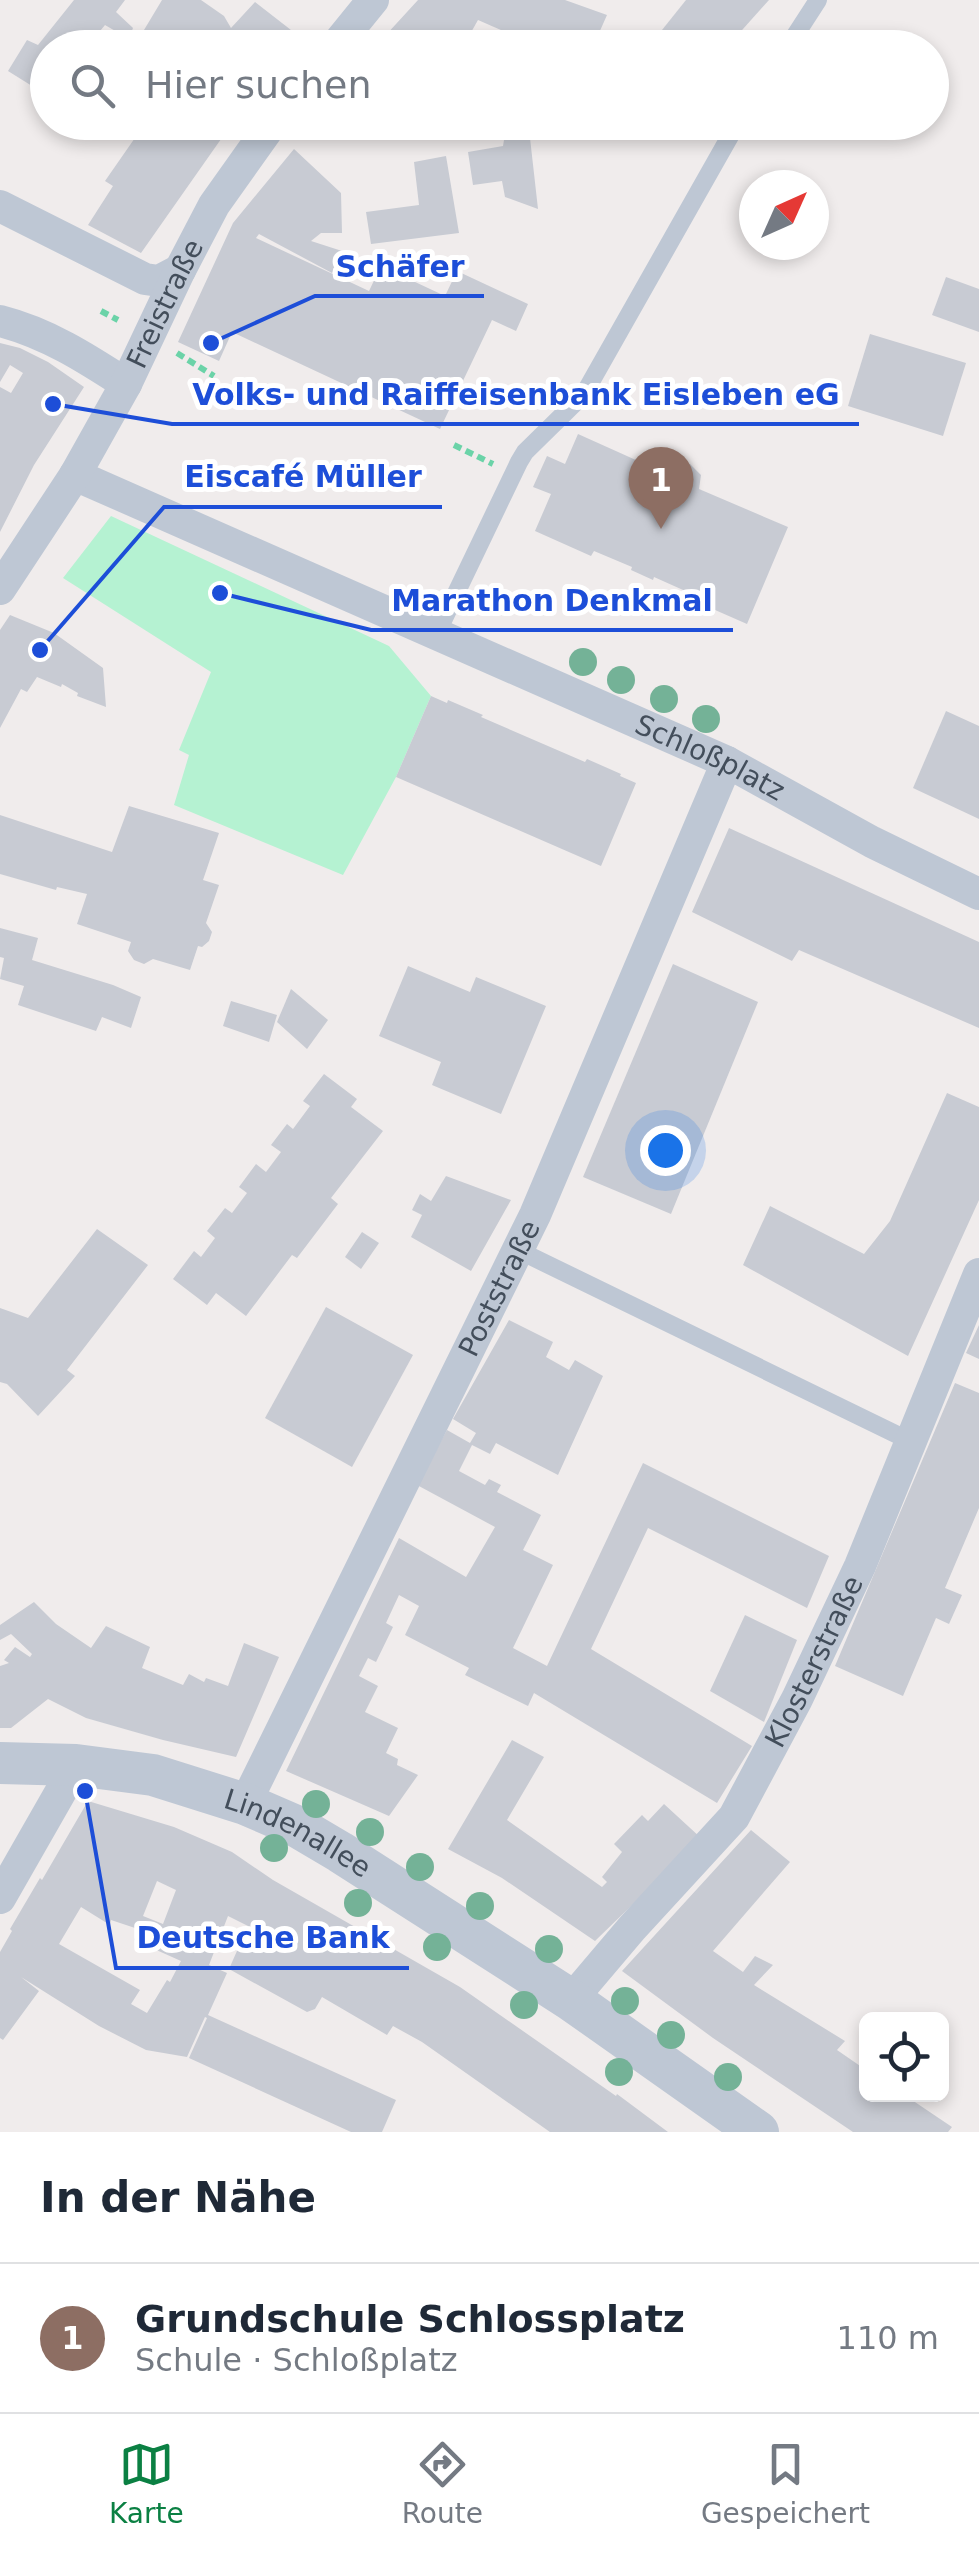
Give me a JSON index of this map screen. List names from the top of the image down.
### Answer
{
  "streets": {
    "street": [
      "Freistraße",
      "Schloßplatz",
      "Poststraße",
      "Klosterstraße",
      "Lindenallee"
    ]
  },
  "crossings": [
    ["Freistraße", "Schloßplatz"],
    ["Schloßplatz", "Poststraße"],
    ["Poststraße", "Lindenallee"],
    ["Klosterstraße", "Lindenallee"]
  ],
  "places": [
    "Schäfer",
    "Volks- und Raiffeisenbank Eisleben eG",
    "Marathon Denkmal",
    "Eiscafé Müller",
    "Deutsche Bank"
  ],
  "north": "top right",
  "page": {
    "search": "Hier suchen",
    "pins": "1",
    "heading": "In der Nähe",
    "list": [
      {
        "mark": "1",
        "name": "Grundschule Schlossplatz",
        "note": "Schule · Schloßplatz",
        "value": "110 m"
      }
    ],
    "nav": ["Karte", "Route", "Gespeichert"]
  }
}
